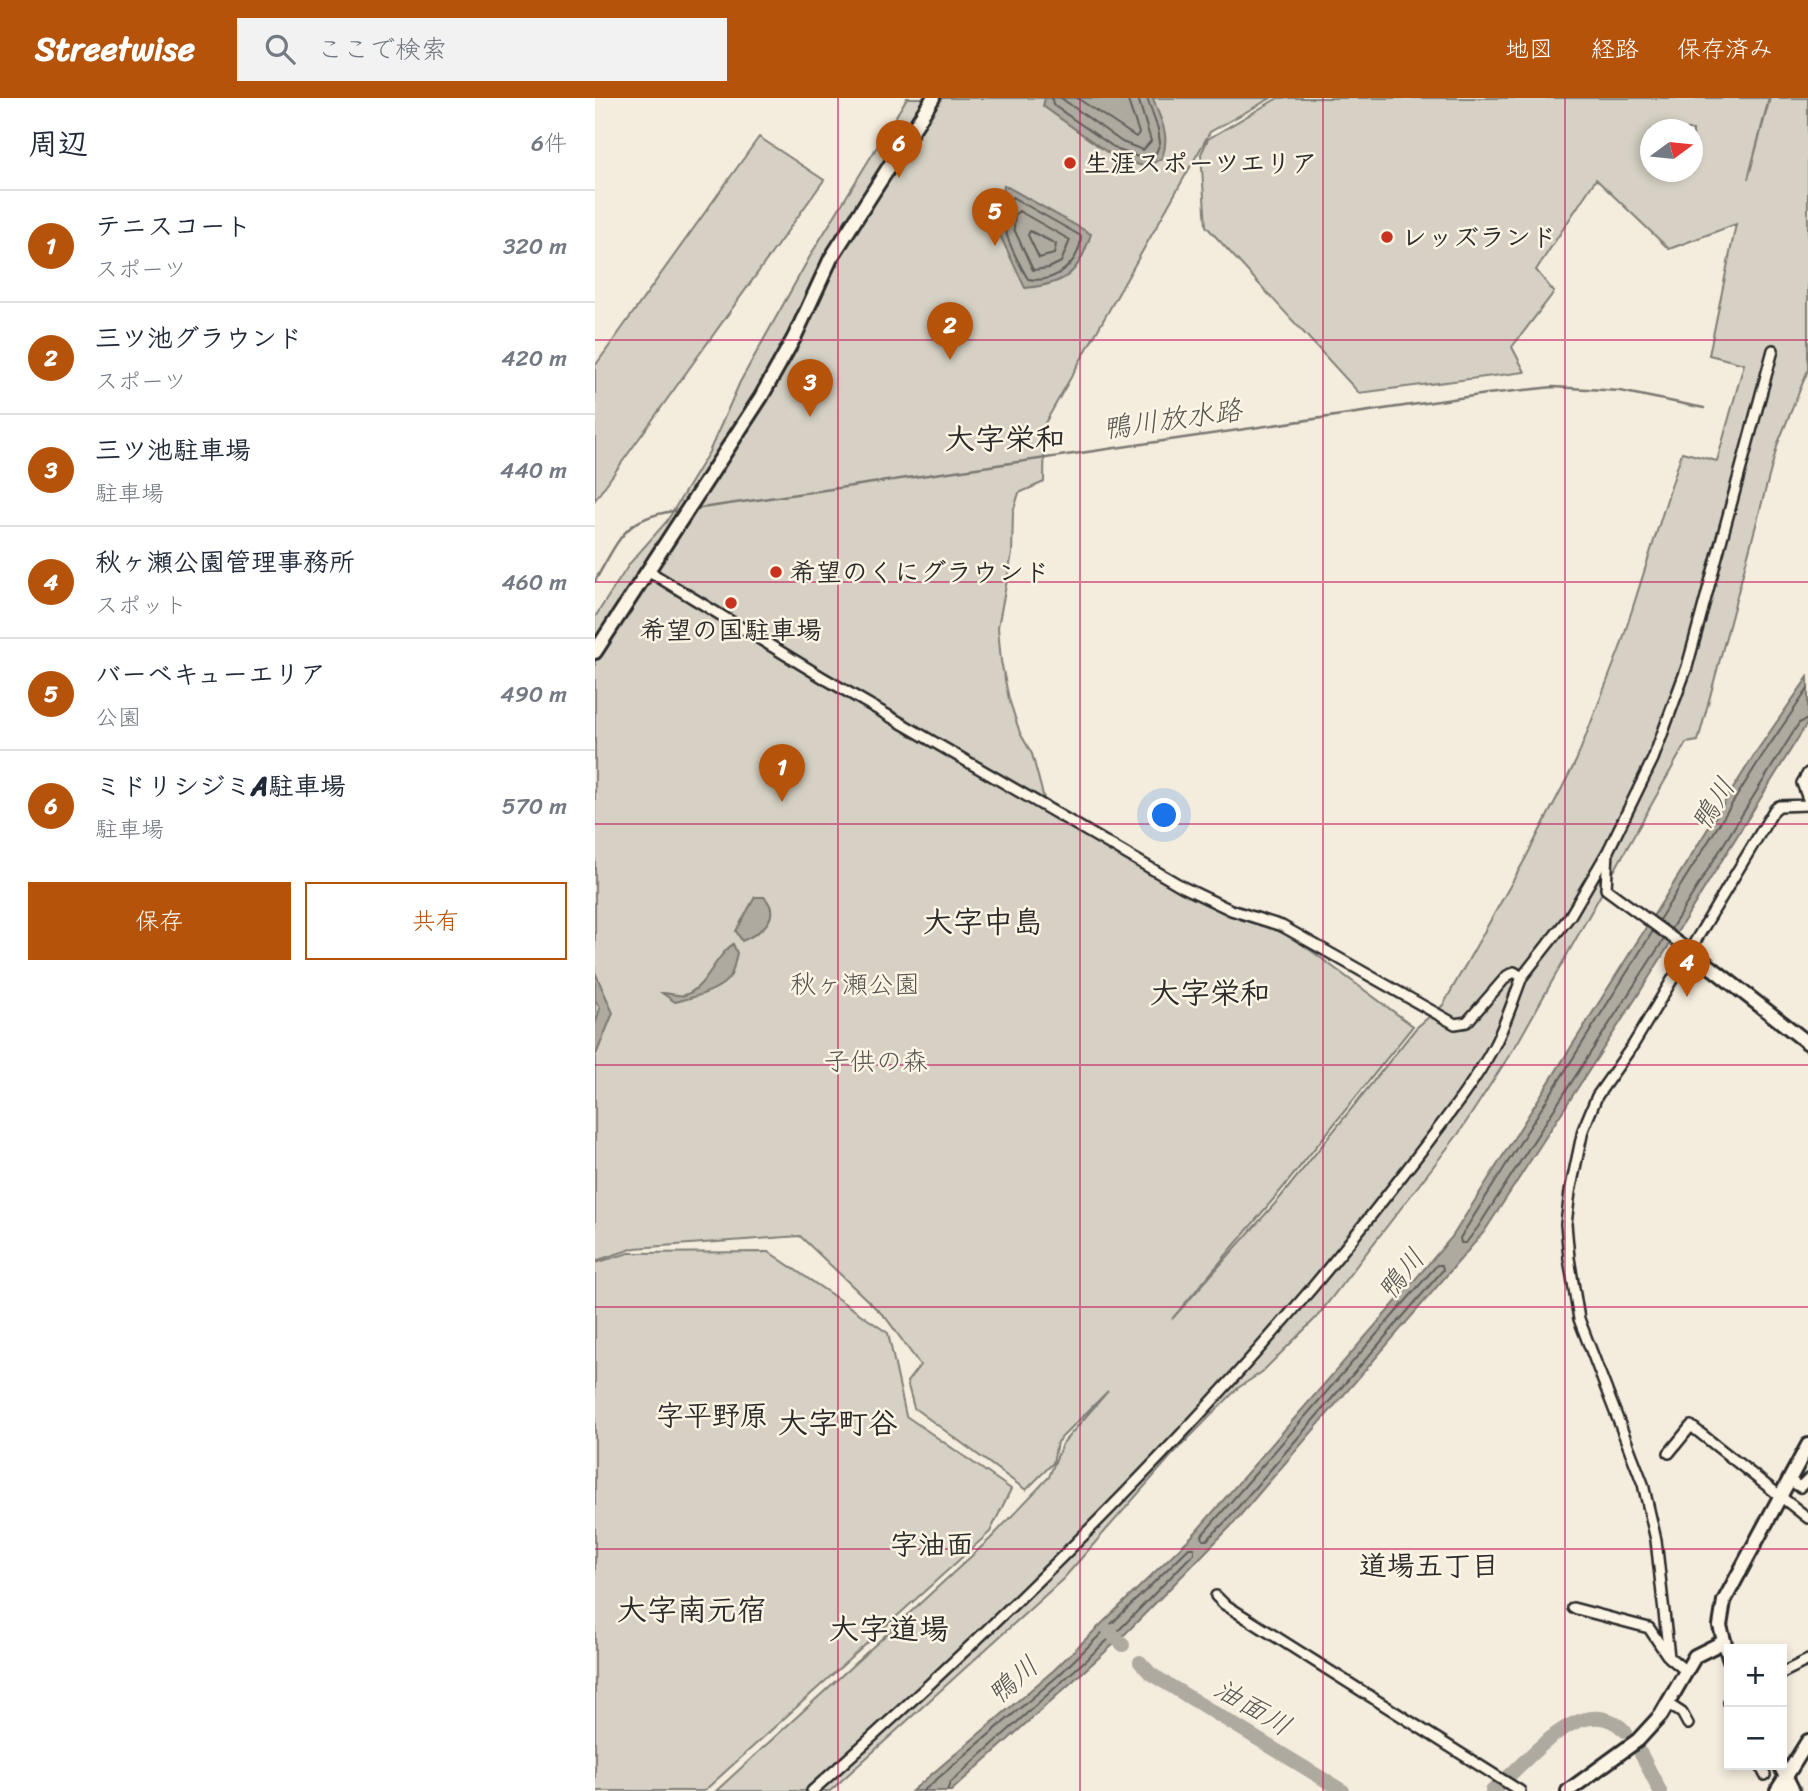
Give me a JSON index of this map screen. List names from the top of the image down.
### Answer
{
  "districts": [
    "大字栄和",
    "大字中島",
    "大字栄和",
    "字平野原",
    "大字町谷",
    "字油面",
    "道場五丁目",
    "大字南元宿",
    "大字道場"
  ],
  "water": ["鴨川放水路", "鴨川", "油面川"],
  "parks": ["秋ヶ瀬公園", "子供の森"],
  "places": [
    "生涯スポーツエリア",
    "レッズランド",
    "希望のくにグラウンド",
    "希望の国駐車場"
  ],
  "north": "right",
  "page": {
    "header": "Streetwise",
    "search": "ここで検索",
    "nav": ["地図", "経路", "保存済み"],
    "heading": ["周辺", "6件"],
    "pins": [
      "6",
      "5",
      "2",
      "3",
      "1",
      "4"
    ],
    "list": [
      {
        "mark": "1",
        "name": "テニスコート",
        "note": "スポーツ",
        "value": "320 m"
      },
      {
        "mark": "2",
        "name": "三ツ池グラウンド",
        "note": "スポーツ",
        "value": "420 m"
      },
      {
        "mark": "3",
        "name": "三ツ池駐車場",
        "note": "駐車場",
        "value": "440 m"
      },
      {
        "mark": "4",
        "name": "秋ヶ瀬公園管理事務所",
        "note": "スポット",
        "value": "460 m"
      },
      {
        "mark": "5",
        "name": "バーベキューエリア",
        "note": "公園",
        "value": "490 m"
      },
      {
        "mark": "6",
        "name": "ミドリシジミA駐車場",
        "note": "駐車場",
        "value": "570 m"
      }
    ],
    "buttons": ["保存", "共有"],
    "map_buttons": ["+", "−"]
  }
}
